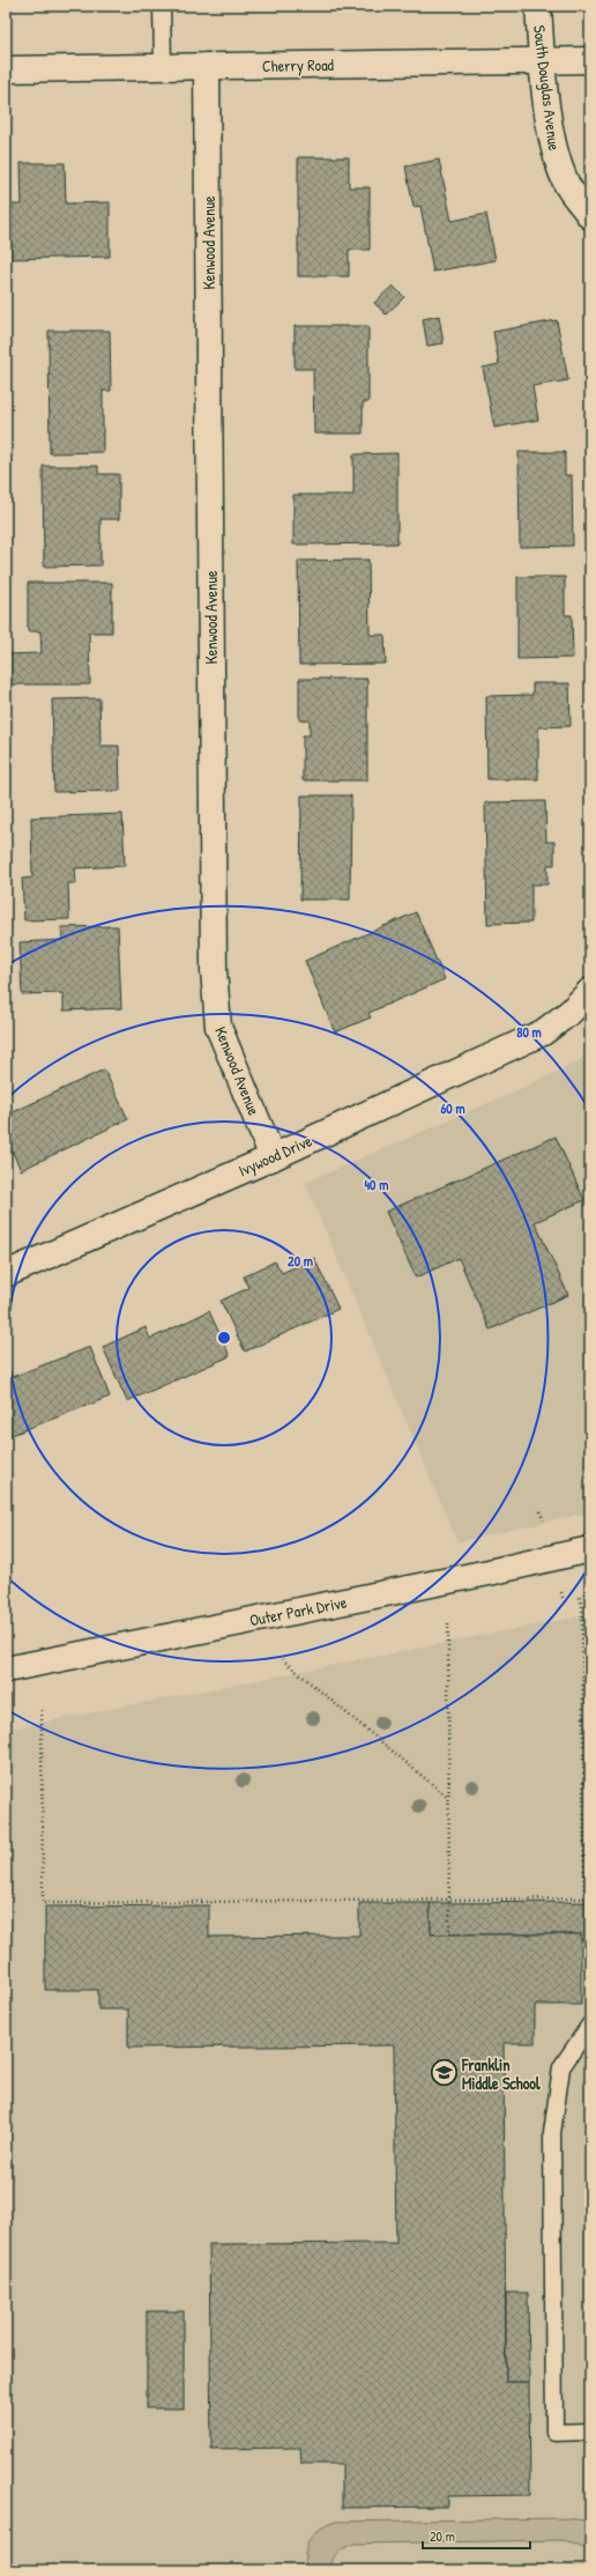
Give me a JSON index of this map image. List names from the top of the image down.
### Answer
{
  "streets": {
    "street": [
      "Cherry Road",
      "South Douglas Avenue",
      "Kenwood Avenue",
      "Ivywood Drive",
      "Outer Park Drive"
    ]
  },
  "crossings": [
    ["Cherry Road", "South Douglas Avenue"],
    ["Cherry Road", "Kenwood Avenue"],
    ["Kenwood Avenue", "Ivywood Drive"]
  ],
  "places": {
    "school or university": ["Franklin Middle School"]
  },
  "scale_bar": "20 m",
  "rings": [
    "80 m",
    "60 m",
    "40 m",
    "20 m"
  ]
}
